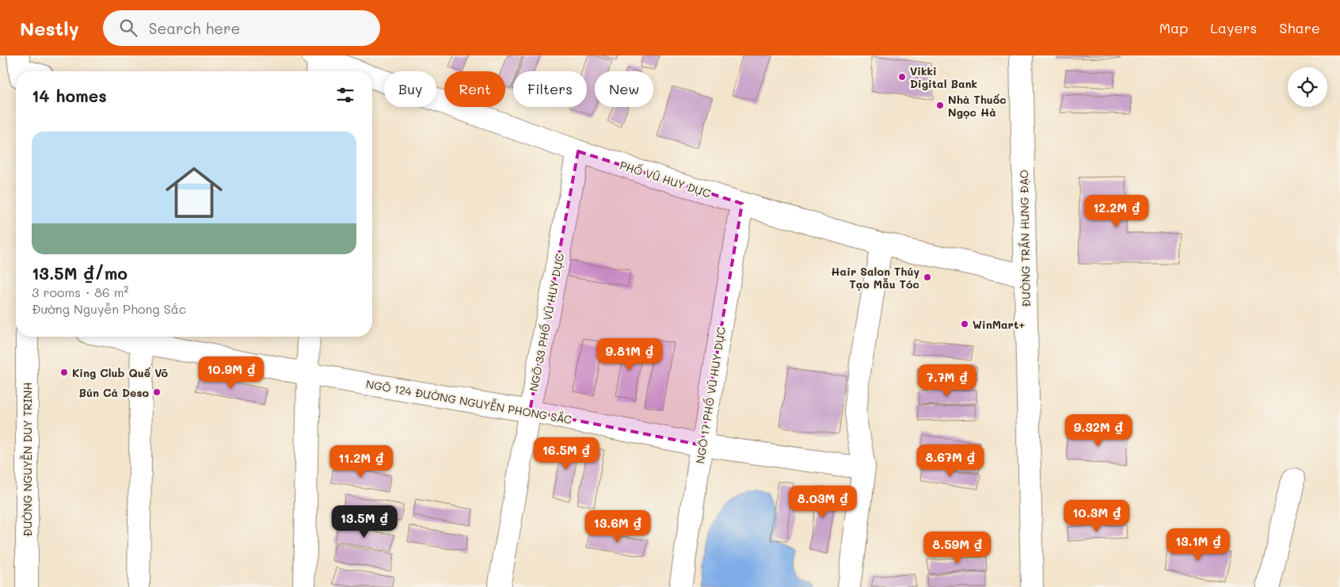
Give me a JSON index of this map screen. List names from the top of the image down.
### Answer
{
  "streets": {
    "main road": [
      "PHỐ VŨ HUY DỰC",
      "ĐƯỜNG TRẦN HƯNG ĐẠO",
      "NGÕ 33 PHỐ VŨ HUY DỰC",
      "NGÕ 17 PHỐ VŨ HUY DỰC",
      "NGÕ 124 ĐƯỜNG NGUYỄN PHONG SẮC",
      "ĐƯỜNG NGUYỄN DUY TRINH"
    ]
  },
  "crossings": [
    ["PHỐ VŨ HUY DỰC", "ĐƯỜNG TRẦN HƯNG ĐẠO"],
    ["PHỐ VŨ HUY DỰC", "NGÕ 33 PHỐ VŨ HUY DỰC"],
    ["PHỐ VŨ HUY DỰC", "NGÕ 17 PHỐ VŨ HUY DỰC"],
    ["NGÕ 33 PHỐ VŨ HUY DỰC", "NGÕ 124 ĐƯỜNG NGUYỄN PHONG SẮC"],
    ["NGÕ 17 PHỐ VŨ HUY DỰC", "NGÕ 124 ĐƯỜNG NGUYỄN PHONG SẮC"]
  ],
  "places": [
    "Vikki Digital Bank",
    "Nhà Thuốc Ngọc Hà",
    "Hair Salon Thúy Tạo Mẫu Tóc",
    "WinMart+",
    "King Club Quế Võ",
    "Bún Cá Deso"
  ],
  "page": {
    "header": "Nestly",
    "search": "Search here",
    "nav": ["Map", "Layers", "Share"],
    "chip": [
      "Buy",
      "Rent",
      "Filters",
      "New"
    ],
    "heading": "14 homes",
    "list": [
      {
        "name": "13.5M ₫/mo",
        "note": "3 rooms · 86 m² · Đường Nguyễn Phong Sắc"
      }
    ],
    "price": [
      "12.2M ₫",
      "9.81M ₫",
      "10.9M ₫",
      "7.7M ₫",
      "9.32M ₫",
      "16.5M ₫",
      "8.67M ₫",
      "11.2M ₫",
      "8.03M ₫",
      "10.3M ₫",
      "13.5M ₫",
      "13.6M ₫",
      "13.1M ₫",
      "8.59M ₫"
    ]
  }
}
